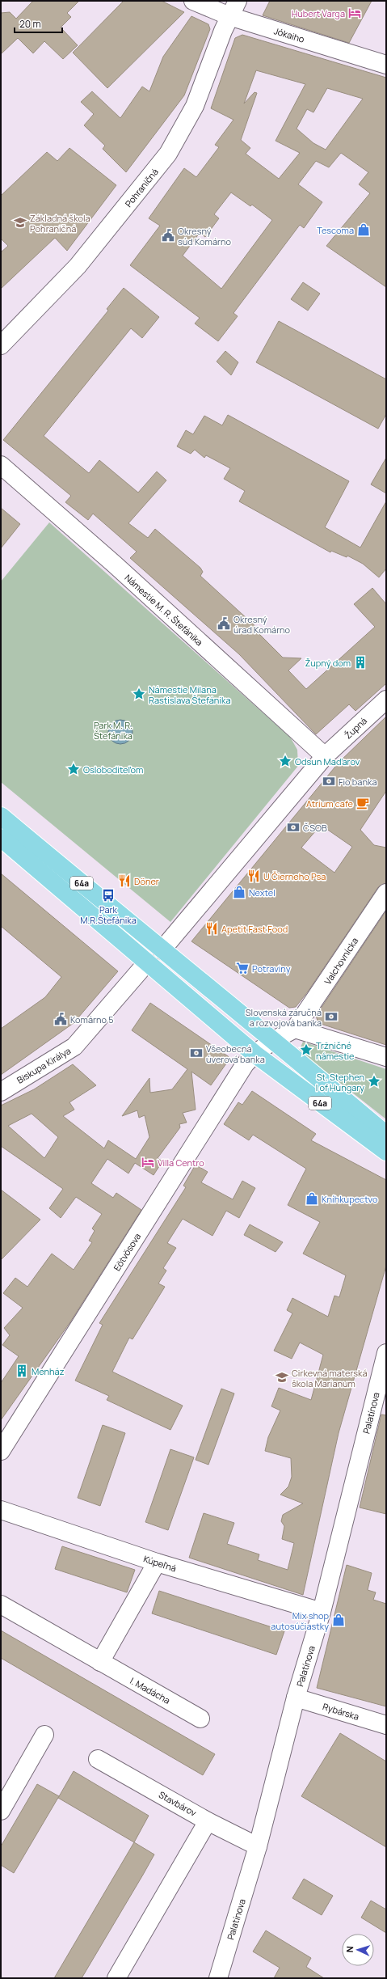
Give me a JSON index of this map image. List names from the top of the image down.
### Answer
{
  "streets": {
    "main road": ["64a"],
    "street": [
      "Jókaiho",
      "Pohraničná",
      "Námestie M. R. Štefánika",
      "Župná",
      "Valchovnícka",
      "Biskupa Királya",
      "Eötvösova",
      "Palatínova",
      "Kúpeľná",
      "I. Madácha",
      "Rybárska",
      "Stavbárov"
    ]
  },
  "crossings": [
    ["Jókaiho", "Pohraničná"],
    ["Námestie M. R. Štefánika", "Župná"],
    ["Župná", "64a"],
    ["64a", "Biskupa Királya"],
    ["64a", "Eötvösova"],
    ["Palatínova", "Kúpeľná"],
    ["Palatínova", "Rybárska"],
    ["Palatínova", "Stavbárov"]
  ],
  "parks": ["Park M. R. Štefánika"],
  "places": {
    "hotel": ["Hubert Varga", "Villa Centro"],
    "school or university": ["Základná škola Pohraničná", "Cirkevná materská škola Marianum"],
    "shop": [
      "Tescoma",
      "Nextel",
      "Kníhkupectvo",
      "Mix shop autosúčiastky"
    ],
    "public building": ["Okresný súd Komárno", "Okresný úrad Komárno", "Komárno 5"],
    "building": ["Župný dom", "Menház"],
    "place": [
      "Námestie Milana Rastislava Štefánika",
      "Odsun Maďarov",
      "Osloboditeľom",
      "Tržničné námestie",
      "St. Stephen I of Hungary"
    ],
    "bank": [
      "Fio banka",
      "ČSOB",
      "Slovenská záručná a rozvojová banka",
      "Všeobecná úverová banka"
    ],
    "cafe": ["Atrium cafe"],
    "restaurant": ["U Čierneho Psa", "Döner", "Apetit Fast Food"],
    "bus stop": ["Park M.R.Štefánika"],
    "supermarket": ["Potraviny"]
  },
  "scale_bar": "20 m",
  "north": "left"
}
